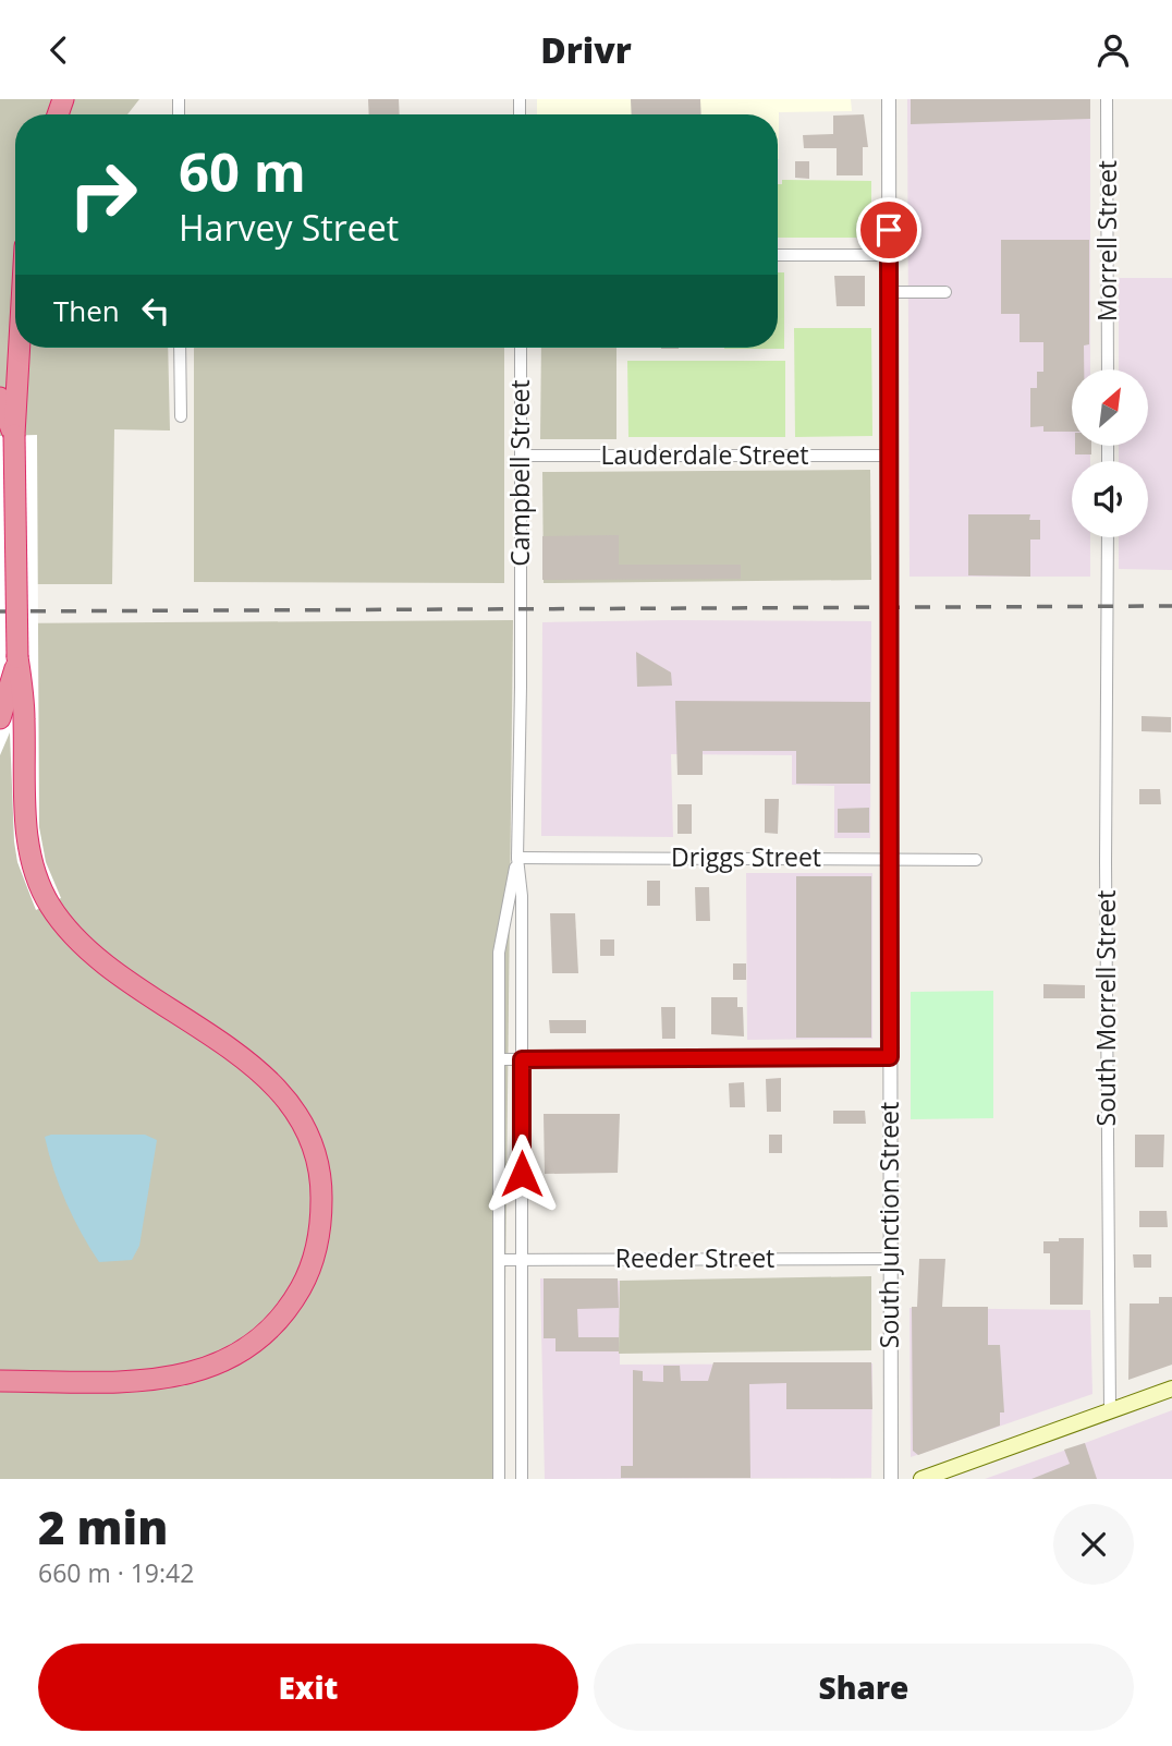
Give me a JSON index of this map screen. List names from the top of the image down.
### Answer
{
  "streets": {
    "street": [
      "Morrell Street",
      "Lauderdale Street",
      "Campbell Street",
      "Driggs Street",
      "South Morrell Street",
      "South Junction Street",
      "Reeder Street"
    ]
  },
  "crossings": [
    ["Lauderdale Street", "Campbell Street"],
    ["Lauderdale Street", "South Junction Street"],
    ["Campbell Street", "Driggs Street"],
    ["Driggs Street", "South Junction Street"],
    ["South Junction Street", "Reeder Street"]
  ],
  "north": "top right",
  "page": {
    "header": "Drivr",
    "turn": ["60 m", "Harvey Street"],
    "then": "Then",
    "heading": ["2 min", "660 m · 19:42"],
    "buttons": ["Exit", "Share"]
  }
}
